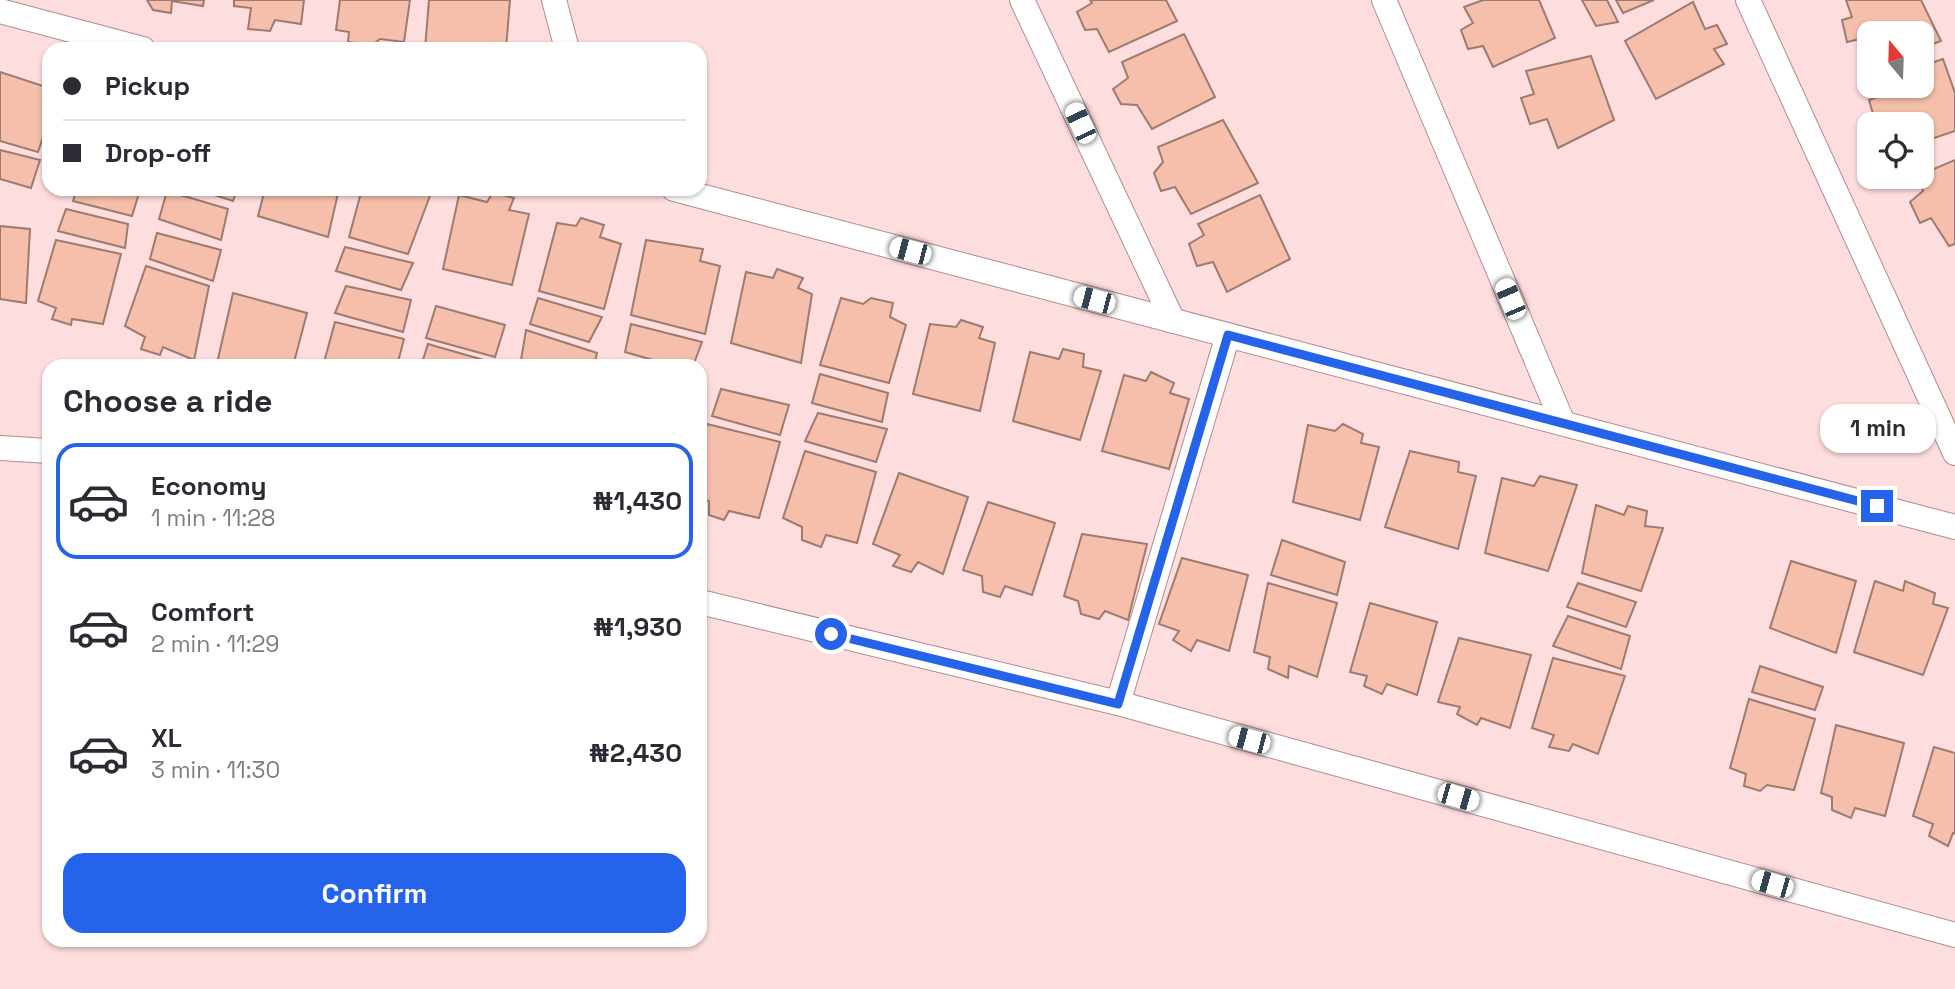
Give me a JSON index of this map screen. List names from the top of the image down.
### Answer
{
  "north": "top",
  "page": {
    "banner": ["Pickup", "Drop-off"],
    "heading": "Choose a ride",
    "bubble": "1 min",
    "list": [
      {
        "name": "Economy",
        "note": "1 min · 11:28",
        "value": "₦1,430"
      },
      {
        "name": "Comfort",
        "note": "2 min · 11:29",
        "value": "₦1,930"
      },
      {
        "name": "XL",
        "note": "3 min · 11:30",
        "value": "₦2,430"
      }
    ],
    "buttons": "Confirm"
  }
}
